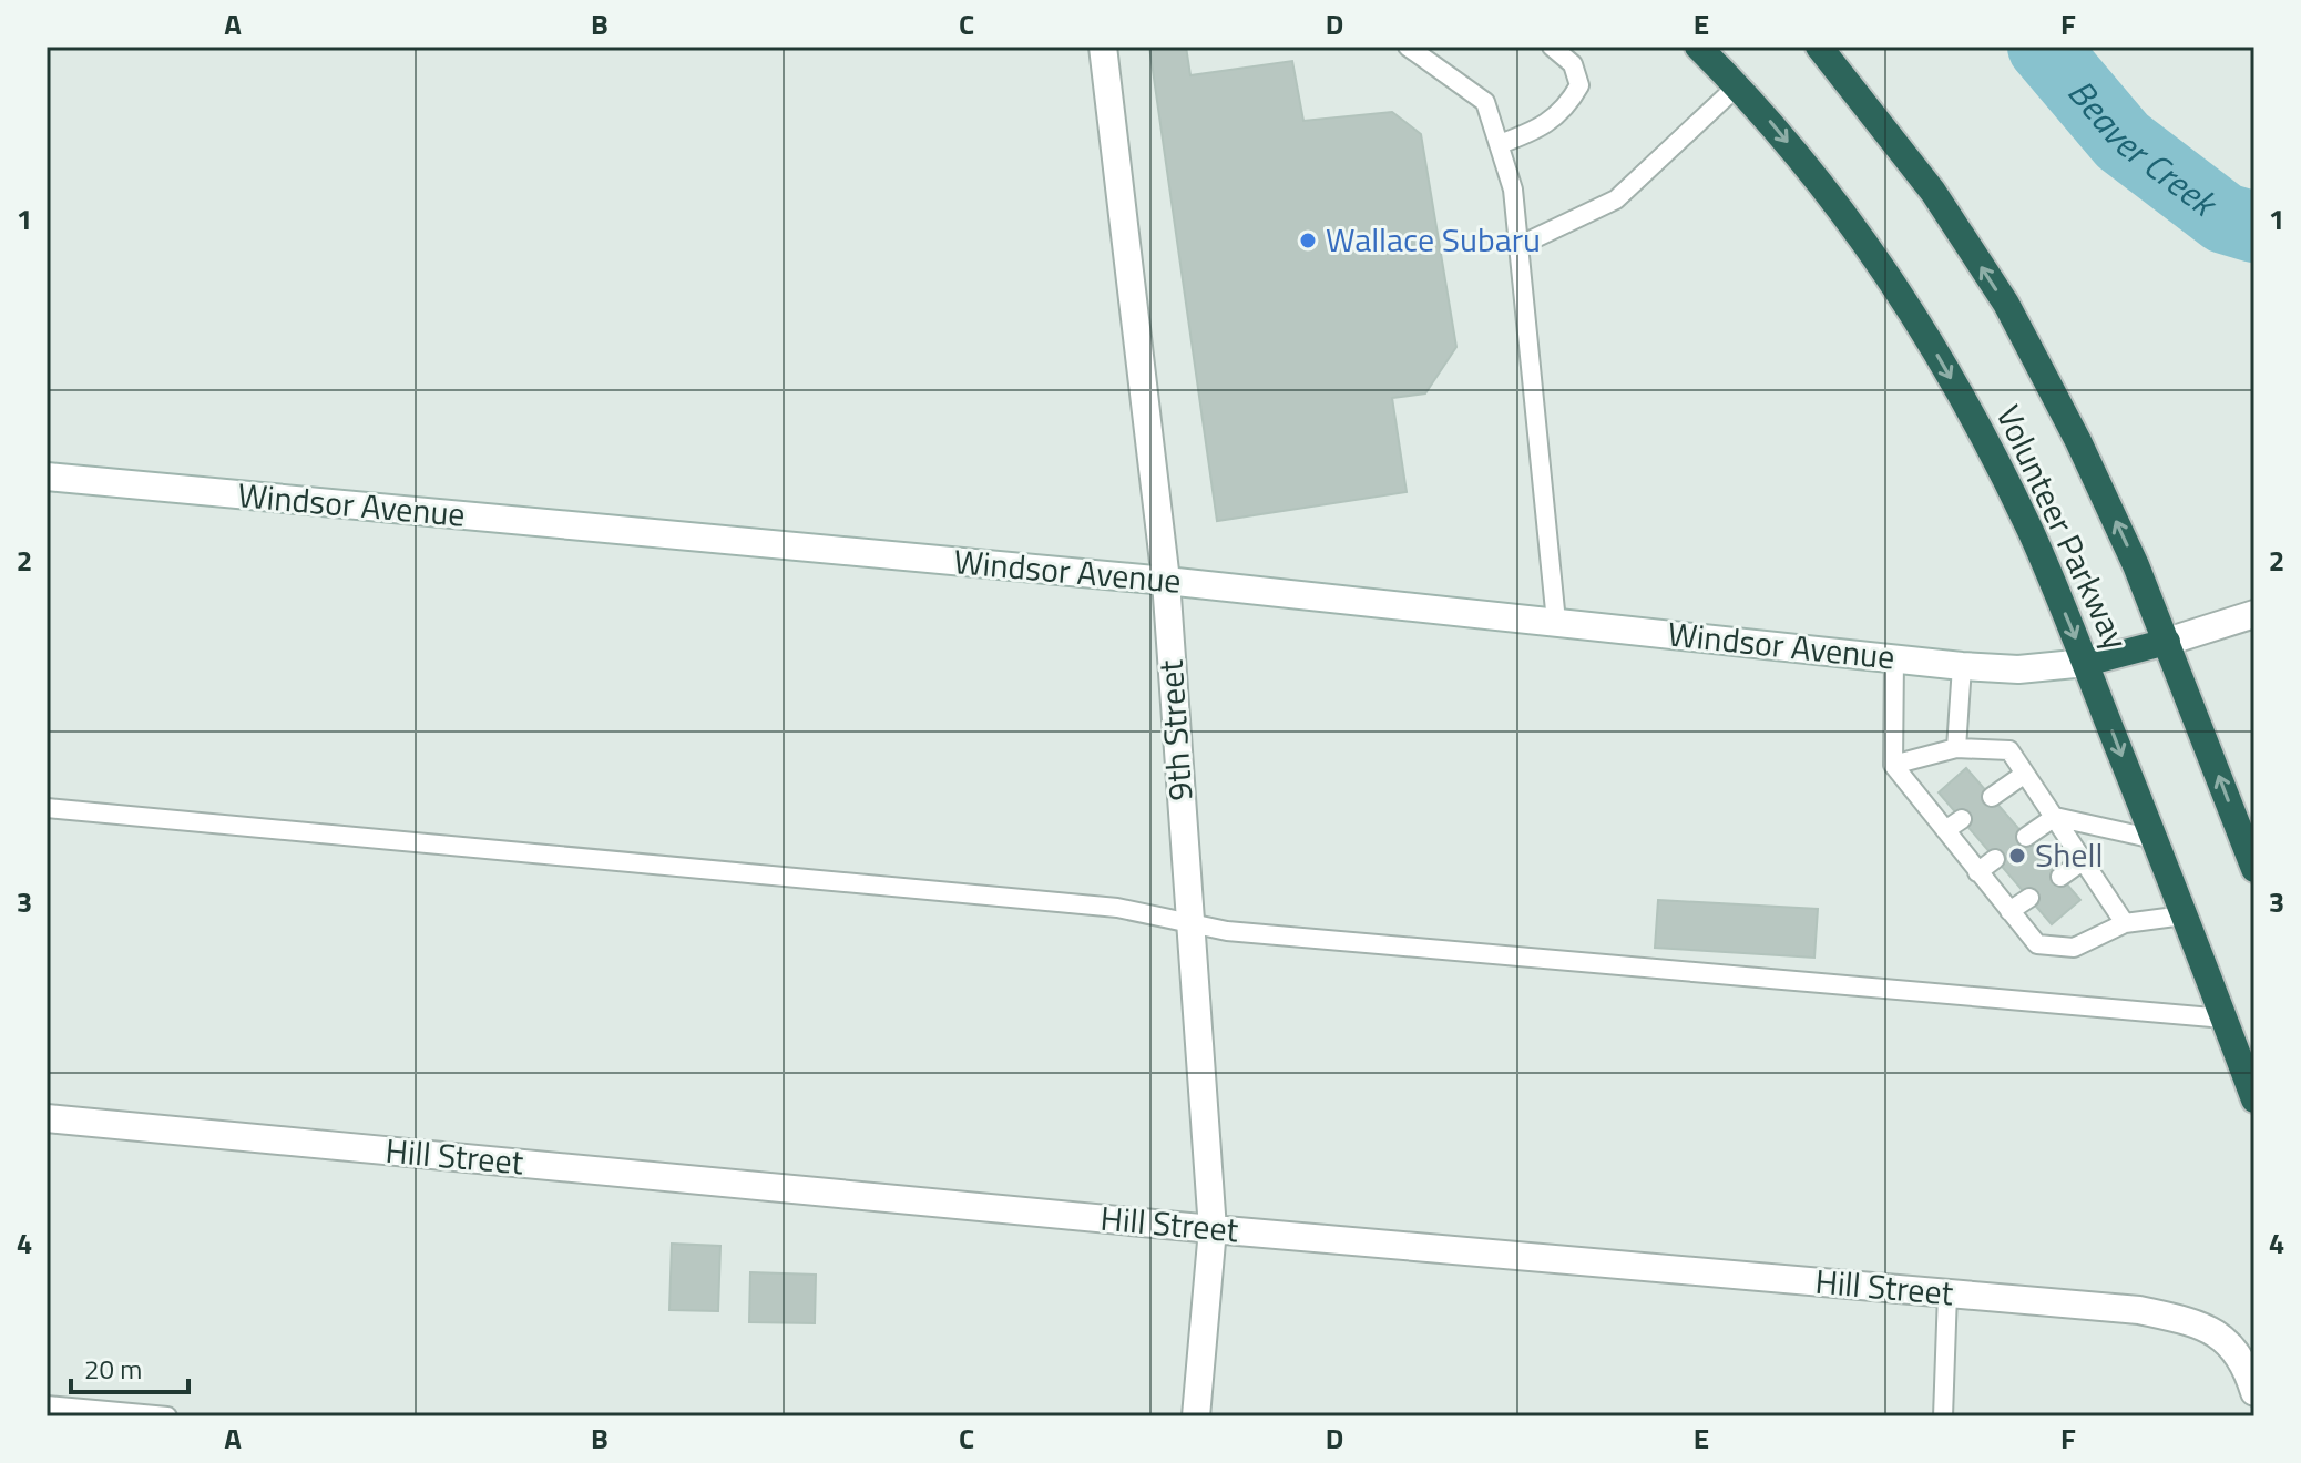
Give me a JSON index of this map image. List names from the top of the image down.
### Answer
{
  "streets": {
    "highway": ["Volunteer Parkway"],
    "street": ["Windsor Avenue", "9th Street", "Hill Street"]
  },
  "crossings": [
    ["Windsor Avenue", "Volunteer Parkway"],
    ["Windsor Avenue", "9th Street"],
    ["9th Street", "Hill Street"]
  ],
  "water": ["Beaver Creek"],
  "places": ["Wallace Subaru", "Shell"],
  "scale_bar": "20 m",
  "grid": {
    "columns": [
      "A",
      "B",
      "C",
      "D",
      "E",
      "F"
    ],
    "rows": [
      "1",
      "2",
      "3",
      "4"
    ]
  }
}
